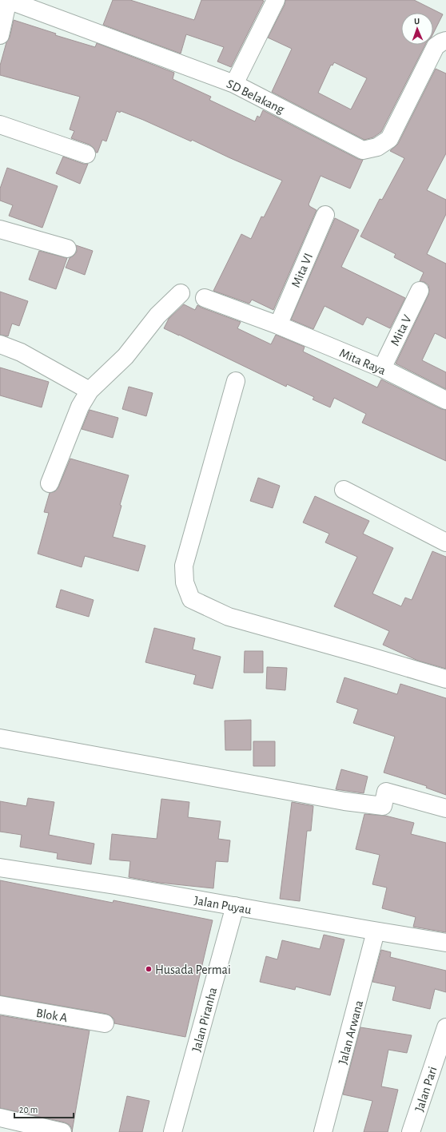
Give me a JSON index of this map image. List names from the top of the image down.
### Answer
{
  "streets": {
    "street": [
      "SD Belakang",
      "Mita VI",
      "Mita V",
      "Mita Raya",
      "Jalan Puyau",
      "Blok A",
      "Jalan Piranha",
      "Jalan Arwana",
      "Jalan Pari"
    ]
  },
  "crossings": [
    ["Mita VI", "Mita Raya"],
    ["Mita V", "Mita Raya"],
    ["Jalan Puyau", "Jalan Piranha"],
    ["Jalan Puyau", "Jalan Arwana"]
  ],
  "places": ["Husada Permai"],
  "scale_bar": "20 m",
  "north": "top"
}
